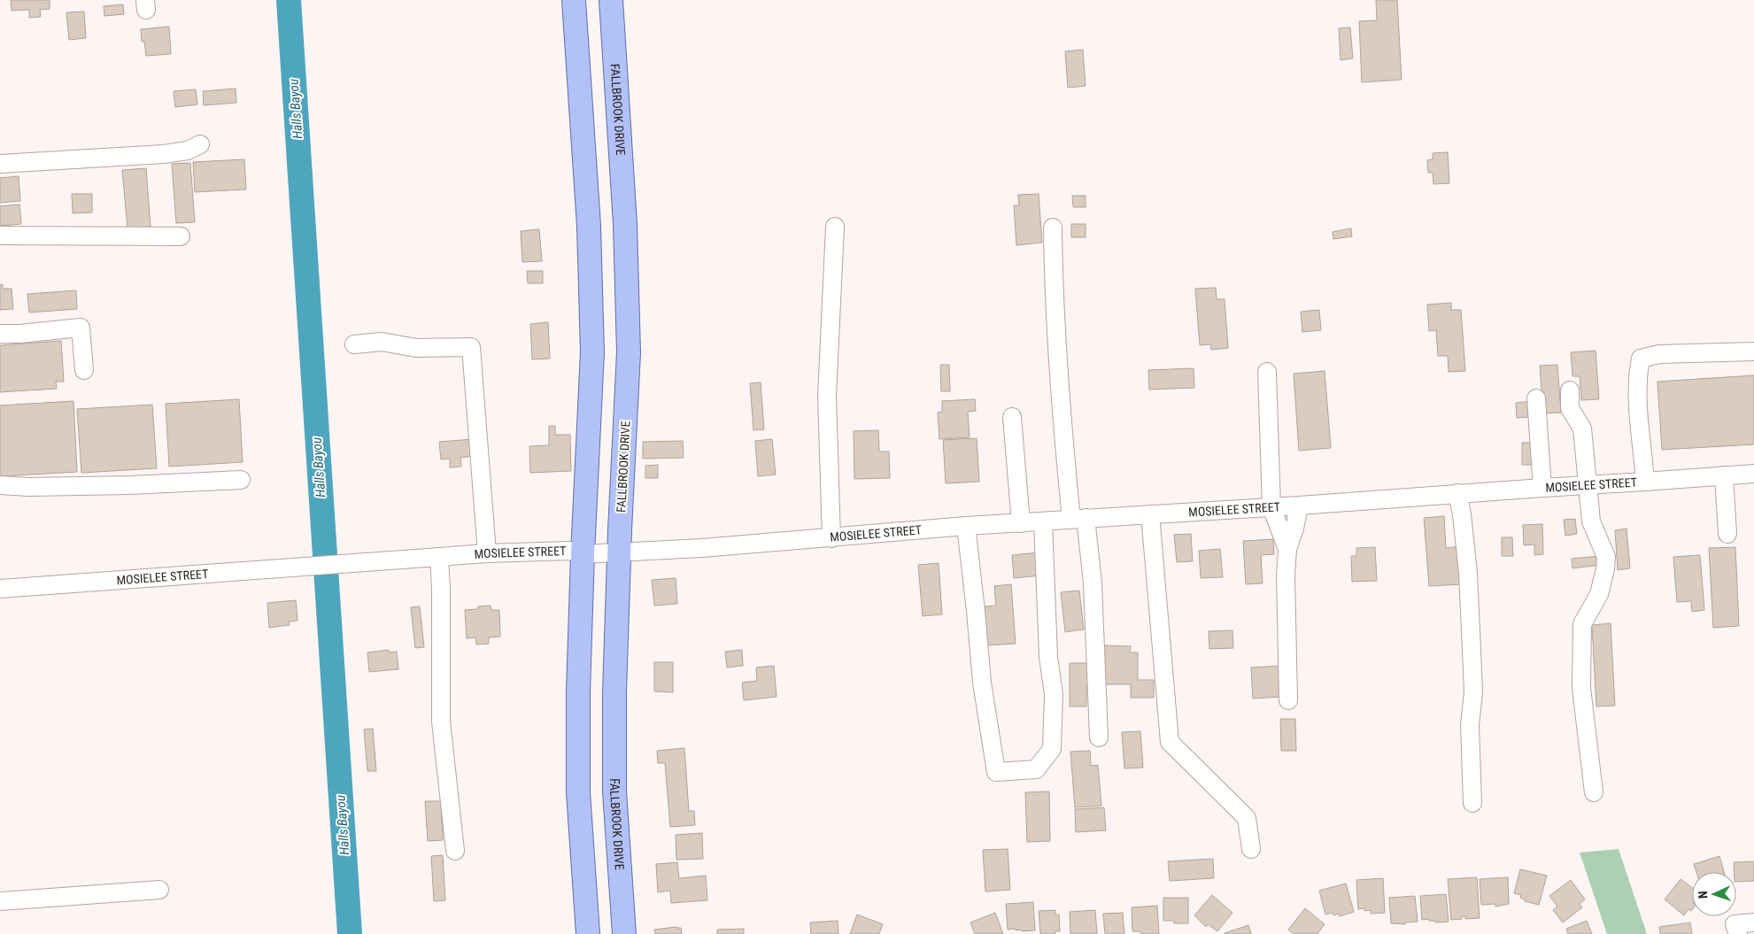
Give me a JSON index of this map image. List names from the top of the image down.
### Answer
{
  "streets": {
    "main road": ["FALLBROOK DRIVE"],
    "street": ["MOSIELEE STREET"]
  },
  "crossings": [
    ["FALLBROOK DRIVE", "MOSIELEE STREET"]
  ],
  "water": ["Halls Bayou"],
  "north": "left"
}
